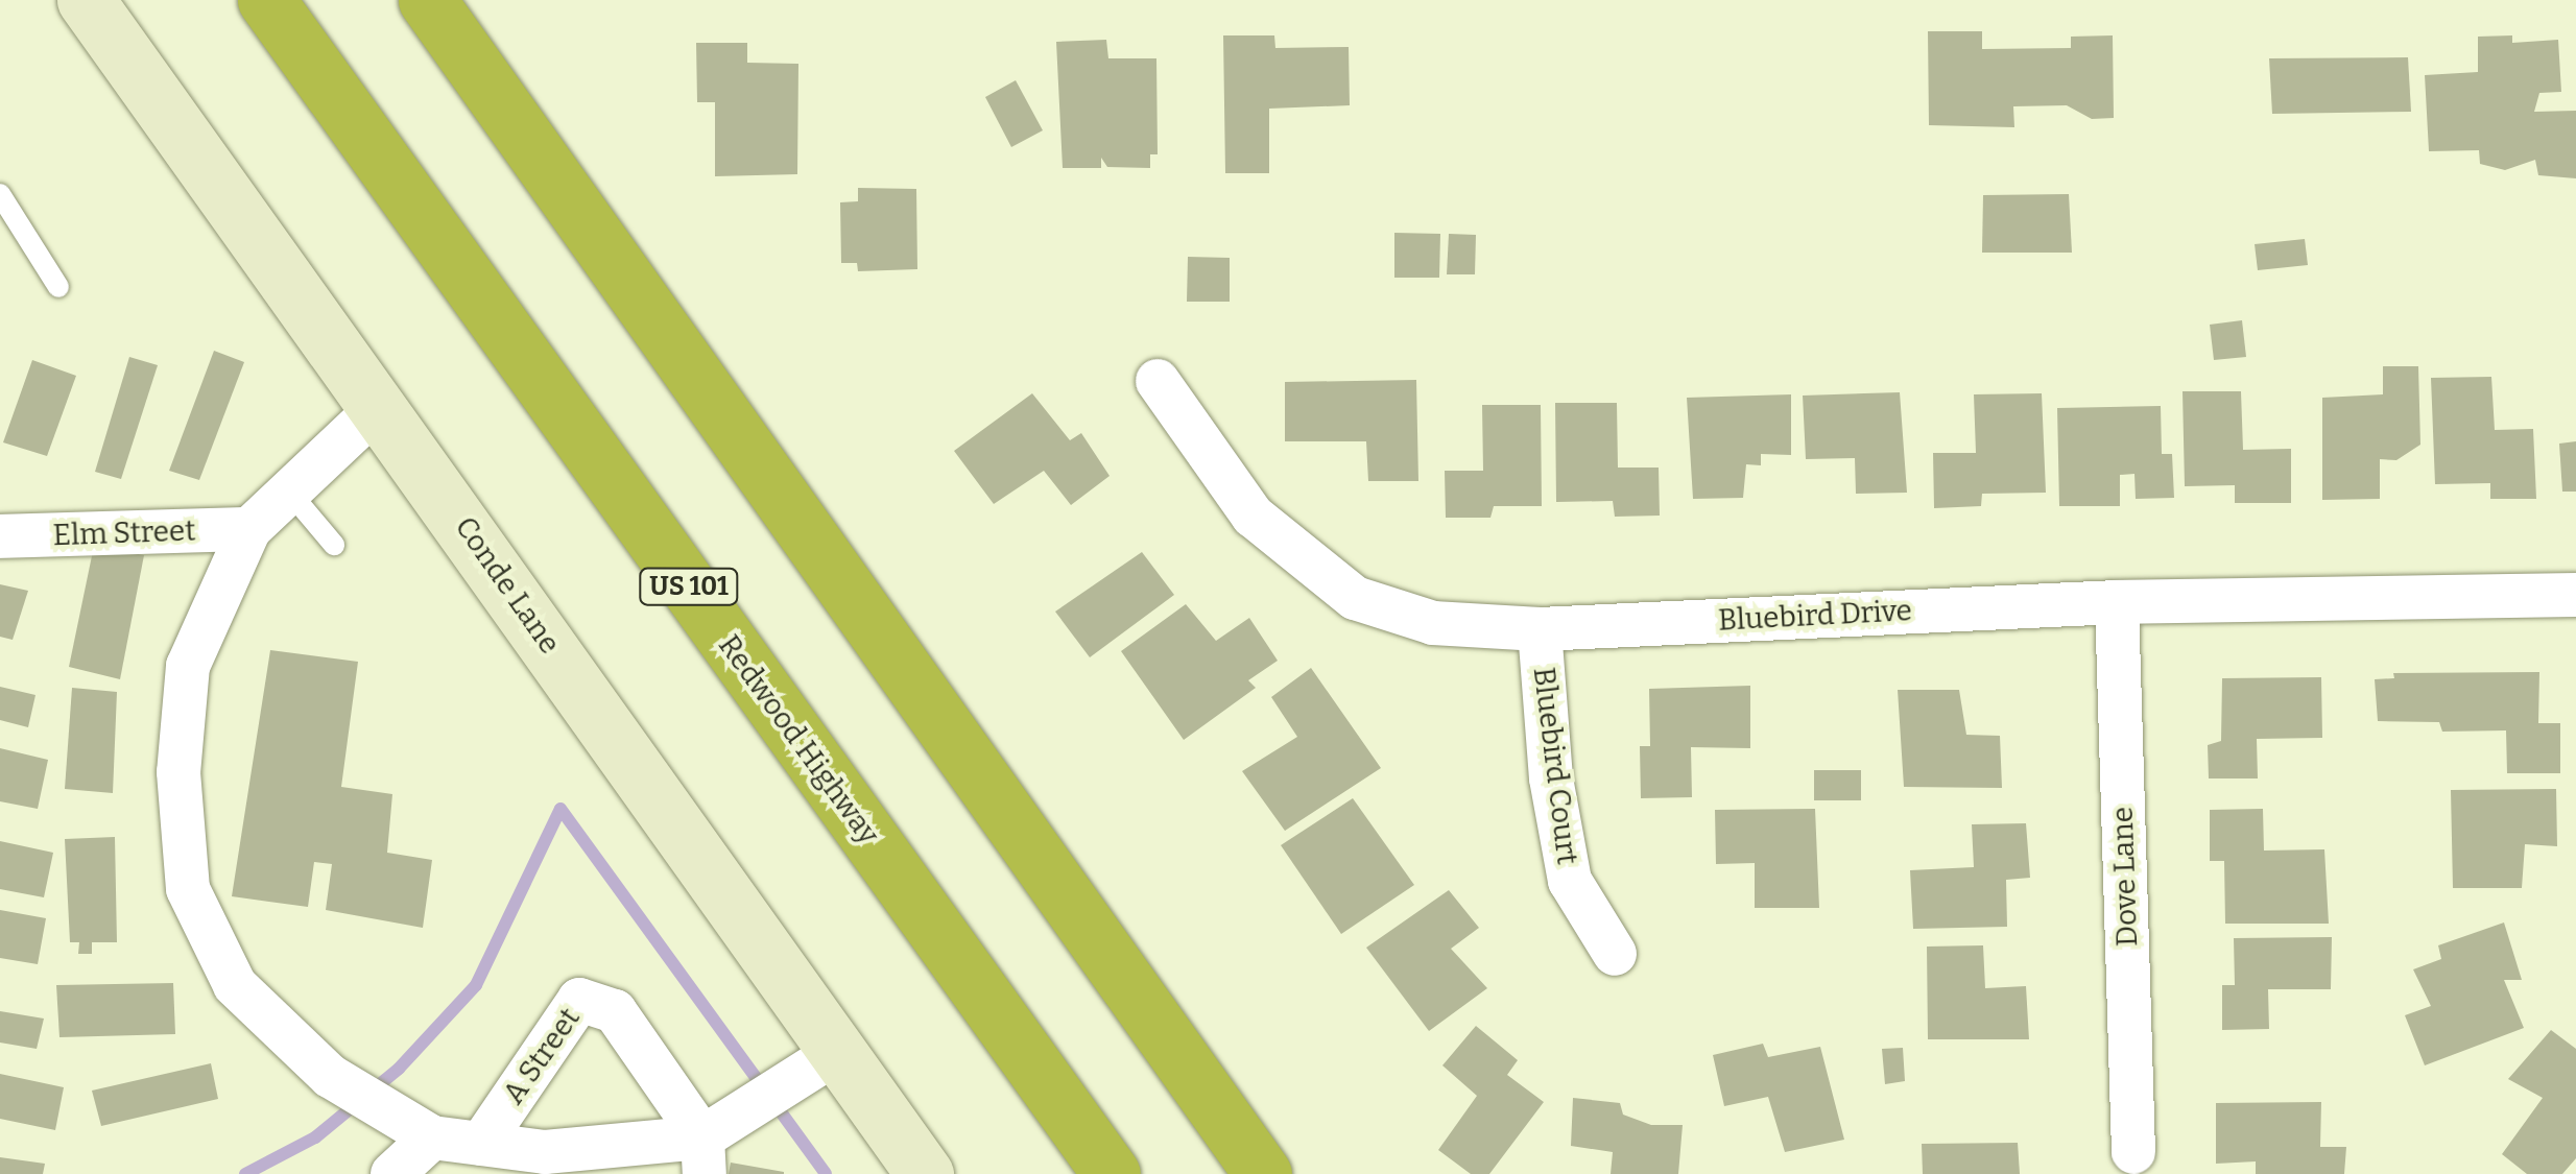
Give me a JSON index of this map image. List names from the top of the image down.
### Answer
{
  "streets": {
    "highway": ["US 101", "Redwood Highway"],
    "street": [
      "Elm Street",
      "Conde Lane",
      "Bluebird Drive",
      "Bluebird Court",
      "Dove Lane",
      "A Street"
    ]
  },
  "crossings": [
    ["Bluebird Drive", "Bluebird Court"],
    ["Bluebird Drive", "Dove Lane"]
  ]
}
